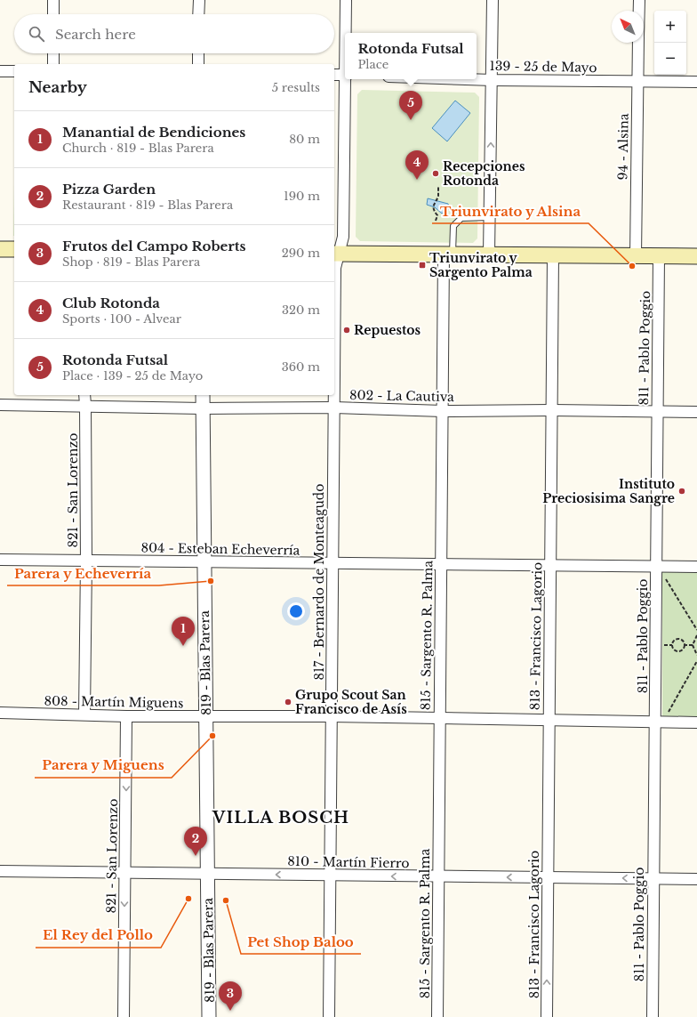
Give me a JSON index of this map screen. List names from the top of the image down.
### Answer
{
  "streets": {
    "street": [
      "139 - 25 de Mayo",
      "94 - Alsina",
      "811 - Pablo Poggio",
      "802 - La Cautiva",
      "821 - San Lorenzo",
      "804 - Esteban Echeverría",
      "817 - Bernardo de Monteagudo",
      "815 - Sargento R. Palma",
      "813 - Francisco Lagorio",
      "819 - Blas Parera",
      "808 - Martín Miguens",
      "810 - Martín Fierro"
    ]
  },
  "crossings": [
    ["139 - 25 de Mayo", "94 - Alsina"],
    ["811 - Pablo Poggio", "802 - La Cautiva"],
    ["811 - Pablo Poggio", "804 - Esteban Echeverría"],
    ["811 - Pablo Poggio", "808 - Martín Miguens"],
    ["811 - Pablo Poggio", "810 - Martín Fierro"],
    ["802 - La Cautiva", "821 - San Lorenzo"],
    ["802 - La Cautiva", "817 - Bernardo de Monteagudo"],
    ["802 - La Cautiva", "815 - Sargento R. Palma"],
    ["802 - La Cautiva", "813 - Francisco Lagorio"],
    ["802 - La Cautiva", "819 - Blas Parera"],
    ["821 - San Lorenzo", "804 - Esteban Echeverría"],
    ["821 - San Lorenzo", "808 - Martín Miguens"],
    ["821 - San Lorenzo", "810 - Martín Fierro"],
    ["804 - Esteban Echeverría", "817 - Bernardo de Monteagudo"],
    ["804 - Esteban Echeverría", "815 - Sargento R. Palma"],
    ["804 - Esteban Echeverría", "813 - Francisco Lagorio"],
    ["804 - Esteban Echeverría", "819 - Blas Parera"],
    ["817 - Bernardo de Monteagudo", "808 - Martín Miguens"],
    ["817 - Bernardo de Monteagudo", "810 - Martín Fierro"],
    ["815 - Sargento R. Palma", "808 - Martín Miguens"],
    ["815 - Sargento R. Palma", "810 - Martín Fierro"],
    ["813 - Francisco Lagorio", "808 - Martín Miguens"],
    ["813 - Francisco Lagorio", "810 - Martín Fierro"],
    ["819 - Blas Parera", "808 - Martín Miguens"],
    ["819 - Blas Parera", "810 - Martín Fierro"]
  ],
  "one_way": ["821 - San Lorenzo", "810 - Martín Fierro"],
  "districts": ["VILLA BOSCH"],
  "places": {
    "other": [
      "Recepciones Rotonda",
      "Triunvirato y Alsina",
      "Repuestos",
      "Instituto Preciosisima Sangre",
      "Parera y Echeverría",
      "Grupo Scout San Francisco de Asís",
      "Parera y Miguens",
      "El Rey del Pollo",
      "Pet Shop Baloo"
    ],
    "transit": ["Triunvirato y Sargento Palma"]
  },
  "north": "top left",
  "page": {
    "map_buttons": ["+", "−"],
    "search": "Search here",
    "popup": ["Rotonda Futsal", "Place"],
    "heading": ["Nearby", "5 results"],
    "pins": [
      "5",
      "4",
      "1",
      "2",
      "3"
    ],
    "list": [
      {
        "mark": "1",
        "name": "Manantial de Bendiciones",
        "note": "Church · 819 - Blas Parera",
        "value": "80 m"
      },
      {
        "mark": "2",
        "name": "Pizza Garden",
        "note": "Restaurant · 819 - Blas Parera",
        "value": "190 m"
      },
      {
        "mark": "3",
        "name": "Frutos del Campo Roberts",
        "note": "Shop · 819 - Blas Parera",
        "value": "290 m"
      },
      {
        "mark": "4",
        "name": "Club Rotonda",
        "note": "Sports · 100 - Alvear",
        "value": "320 m"
      },
      {
        "mark": "5",
        "name": "Rotonda Futsal",
        "note": "Place · 139 - 25 de Mayo",
        "value": "360 m"
      }
    ]
  }
}
